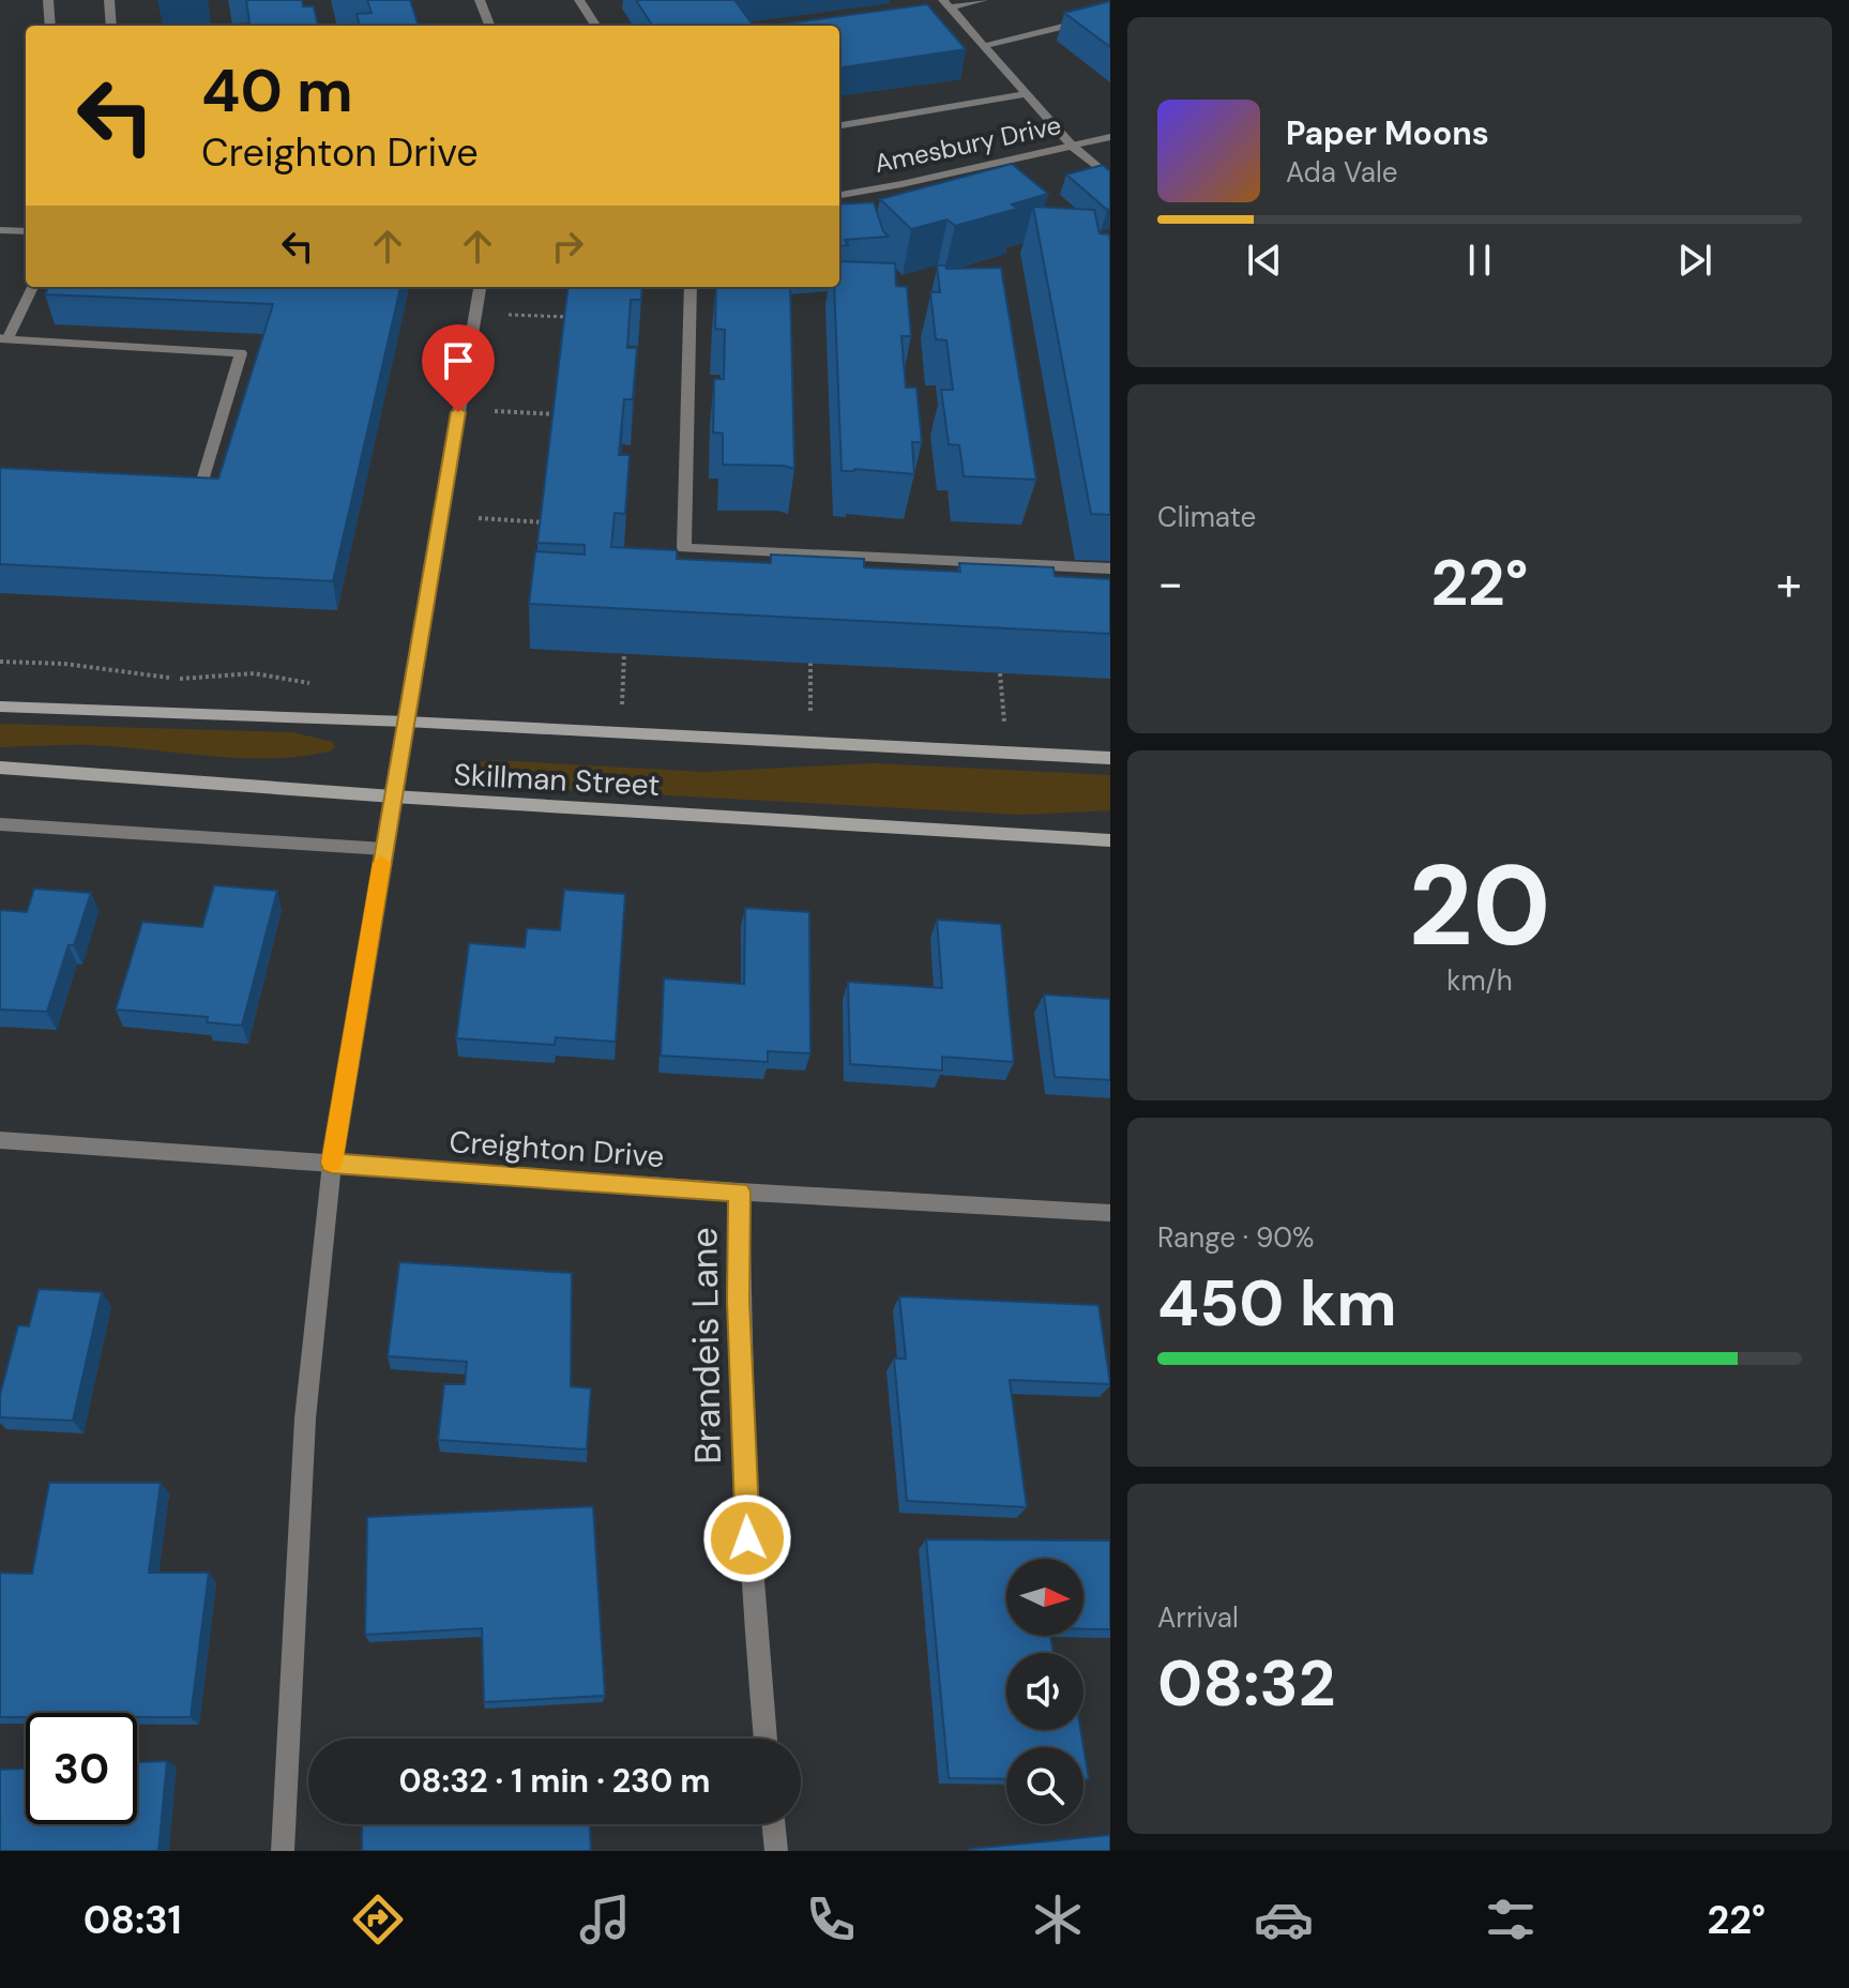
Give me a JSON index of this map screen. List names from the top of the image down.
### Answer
{
  "streets": {
    "main road": ["Skillman Street"],
    "street": ["Amesbury Drive", "Creighton Drive", "Brandeis Lane"]
  },
  "crossings": [
    ["Creighton Drive", "Brandeis Lane"]
  ],
  "north": "right",
  "page": {
    "turn": ["40 m", "Creighton Drive"],
    "song": ["Paper Moons", "Ada Vale"],
    "tile": [
      "Climate",
      ["20", "km/h"],
      ["Range · 90%", "450 km"],
      ["Arrival", "08:32"]
    ],
    "heat": ["−", "22°", "+"],
    "limit": "30",
    "trip": "08:32 · 1 min · 230 m",
    "tabs": ["08:31", "22°"]
  }
}
